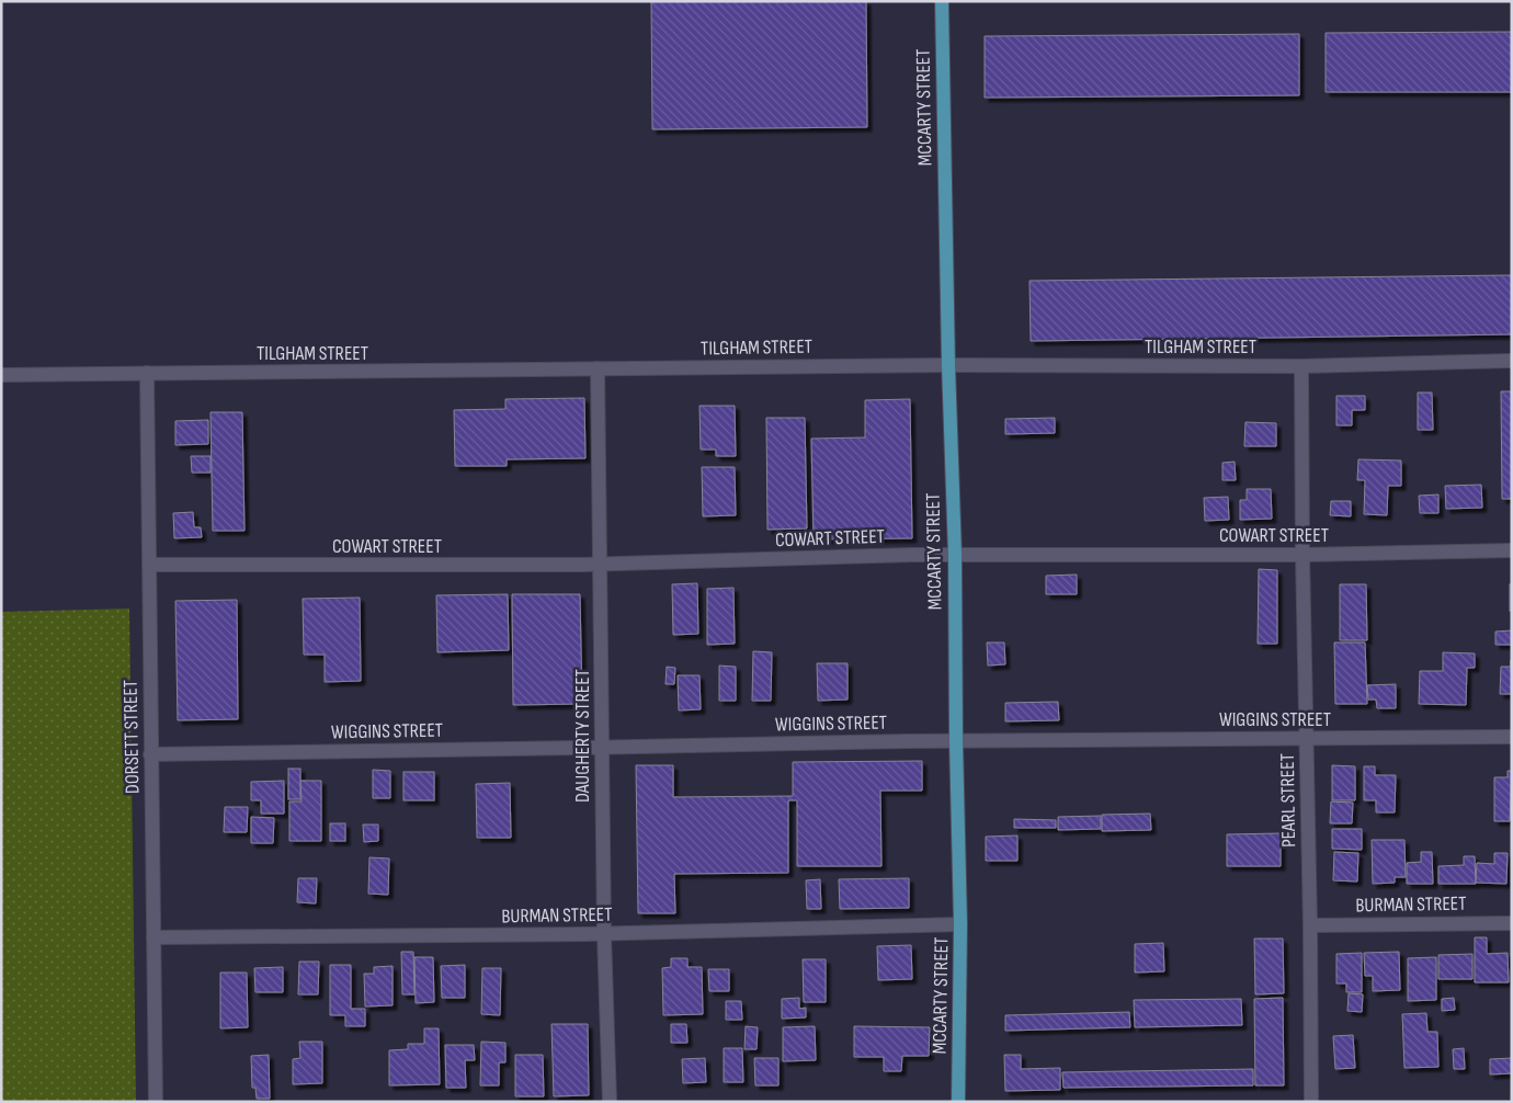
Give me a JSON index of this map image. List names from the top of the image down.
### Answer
{
  "streets": {
    "main road": ["MCCARTY STREET"],
    "street": [
      "TILGHAM STREET",
      "COWART STREET",
      "WIGGINS STREET",
      "DAUGHERTY STREET",
      "DORSETT STREET",
      "PEARL STREET",
      "BURMAN STREET"
    ]
  },
  "crossings": [
    ["MCCARTY STREET", "TILGHAM STREET"],
    ["MCCARTY STREET", "COWART STREET"],
    ["MCCARTY STREET", "WIGGINS STREET"],
    ["MCCARTY STREET", "BURMAN STREET"],
    ["TILGHAM STREET", "DAUGHERTY STREET"],
    ["TILGHAM STREET", "DORSETT STREET"],
    ["TILGHAM STREET", "PEARL STREET"],
    ["COWART STREET", "DAUGHERTY STREET"],
    ["COWART STREET", "DORSETT STREET"],
    ["COWART STREET", "PEARL STREET"],
    ["WIGGINS STREET", "DAUGHERTY STREET"],
    ["WIGGINS STREET", "DORSETT STREET"],
    ["WIGGINS STREET", "PEARL STREET"],
    ["DAUGHERTY STREET", "BURMAN STREET"],
    ["DORSETT STREET", "BURMAN STREET"],
    ["PEARL STREET", "BURMAN STREET"]
  ]
}
